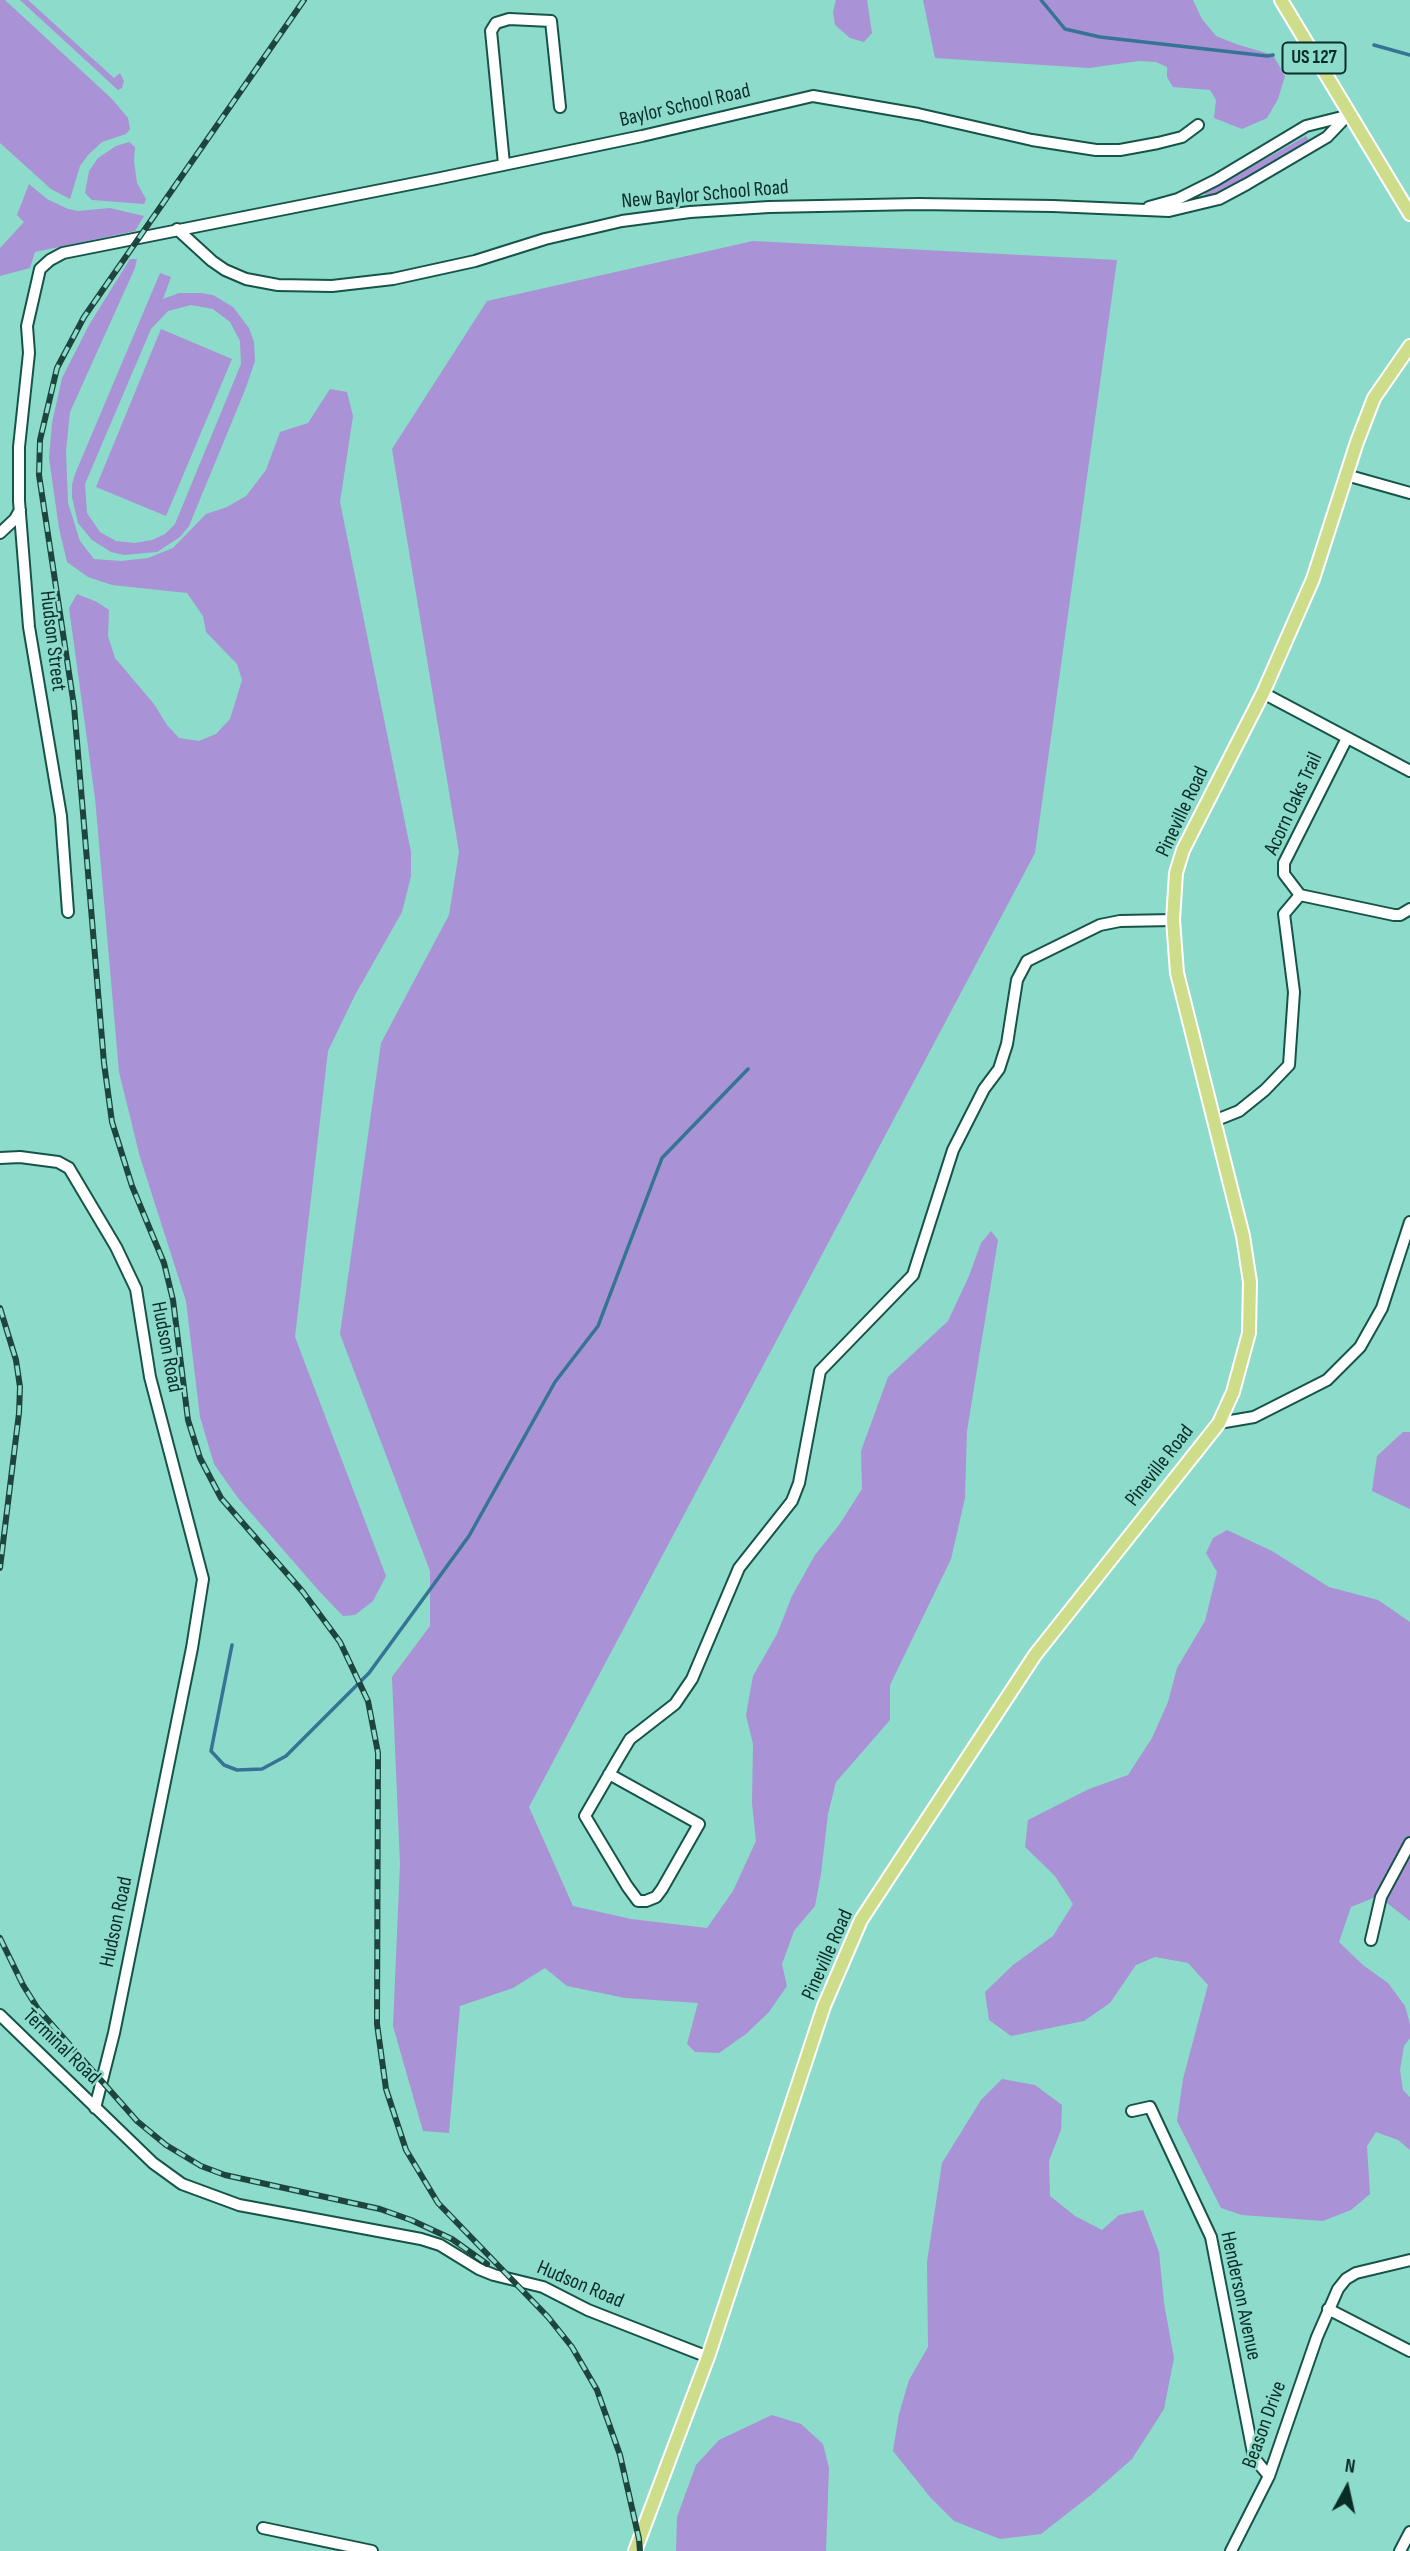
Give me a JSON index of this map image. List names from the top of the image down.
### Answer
{
  "streets": {
    "main road": ["US 127", "Pineville Road"],
    "street": [
      "Baylor School Road",
      "New Baylor School Road",
      "Hudson Street",
      "Acorn Oaks Trail",
      "Hudson Road",
      "Terminal Road",
      "Henderson Avenue",
      "Beason Drive"
    ]
  },
  "crossings": [
    ["US 127", "New Baylor School Road"],
    ["Baylor School Road", "New Baylor School Road"],
    ["Baylor School Road", "Hudson Street"],
    ["New Baylor School Road", "Hudson Street"],
    ["Acorn Oaks Trail", "Pineville Road"],
    ["Pineville Road", "Hudson Road"],
    ["Hudson Road", "Terminal Road"],
    ["Henderson Avenue", "Beason Drive"]
  ],
  "north": "top"
}
